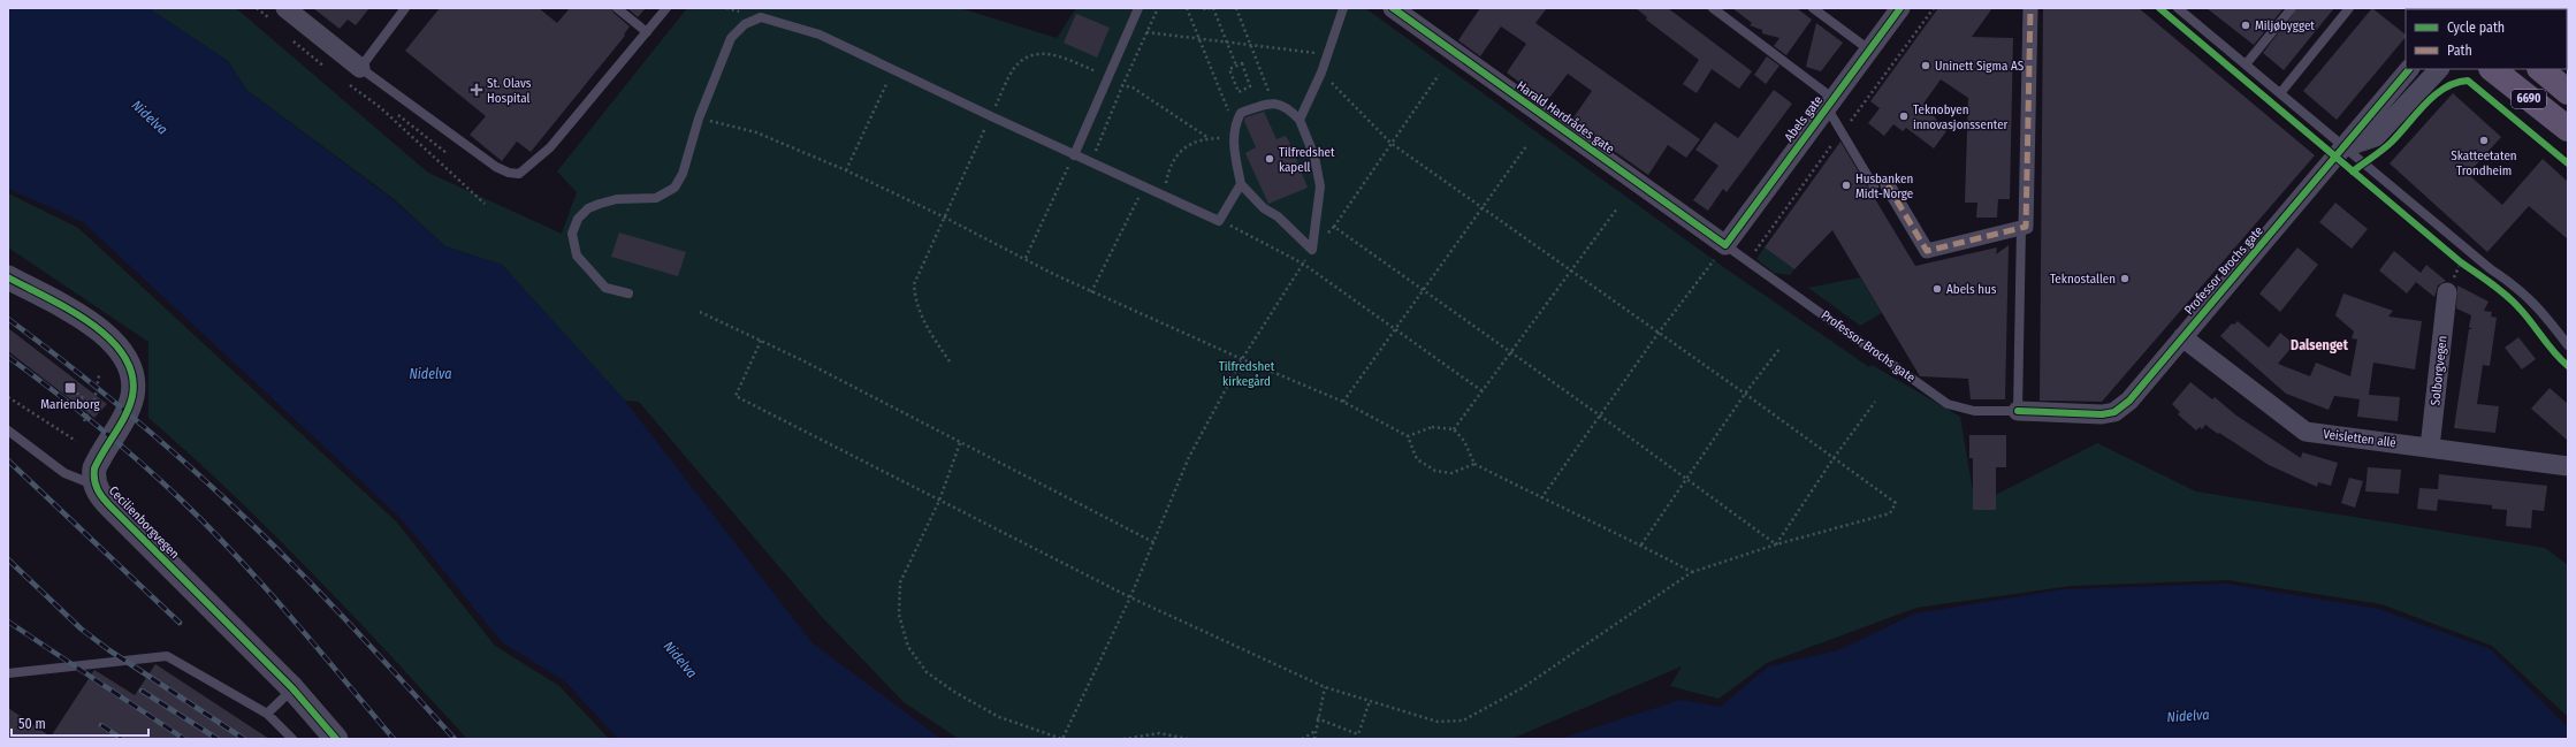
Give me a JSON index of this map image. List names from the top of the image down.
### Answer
{
  "streets": {
    "main road": ["6690"],
    "street": [
      "Harald Hardrådes gate",
      "Abels gate",
      "Professor Brochs gate",
      "Solborgvegen",
      "Veisletten allé",
      "Cecilienborgvegen"
    ]
  },
  "crossings": [
    ["Harald Hardrådes gate", "Abels gate"],
    ["Harald Hardrådes gate", "Professor Brochs gate"],
    ["Abels gate", "Professor Brochs gate"],
    ["Professor Brochs gate", "Veisletten allé"],
    ["Solborgvegen", "Veisletten allé"]
  ],
  "districts": ["Dalsenget"],
  "water": ["Nidelva"],
  "parks": ["Tilfredshet kirkegård"],
  "places": {
    "other": [
      "Miljøbygget",
      "Uninett Sigma AS",
      "Teknobyen innovasjonssenter",
      "Skatteetaten Trondheim",
      "Tilfredshet kapell",
      "Husbanken Midt-Norge",
      "Teknostallen",
      "Abels hus"
    ],
    "health": ["St. Olavs Hospital"],
    "transit": ["Marienborg"]
  },
  "legend": ["Cycle path", "Path"],
  "scale_bar": "50 m"
}
